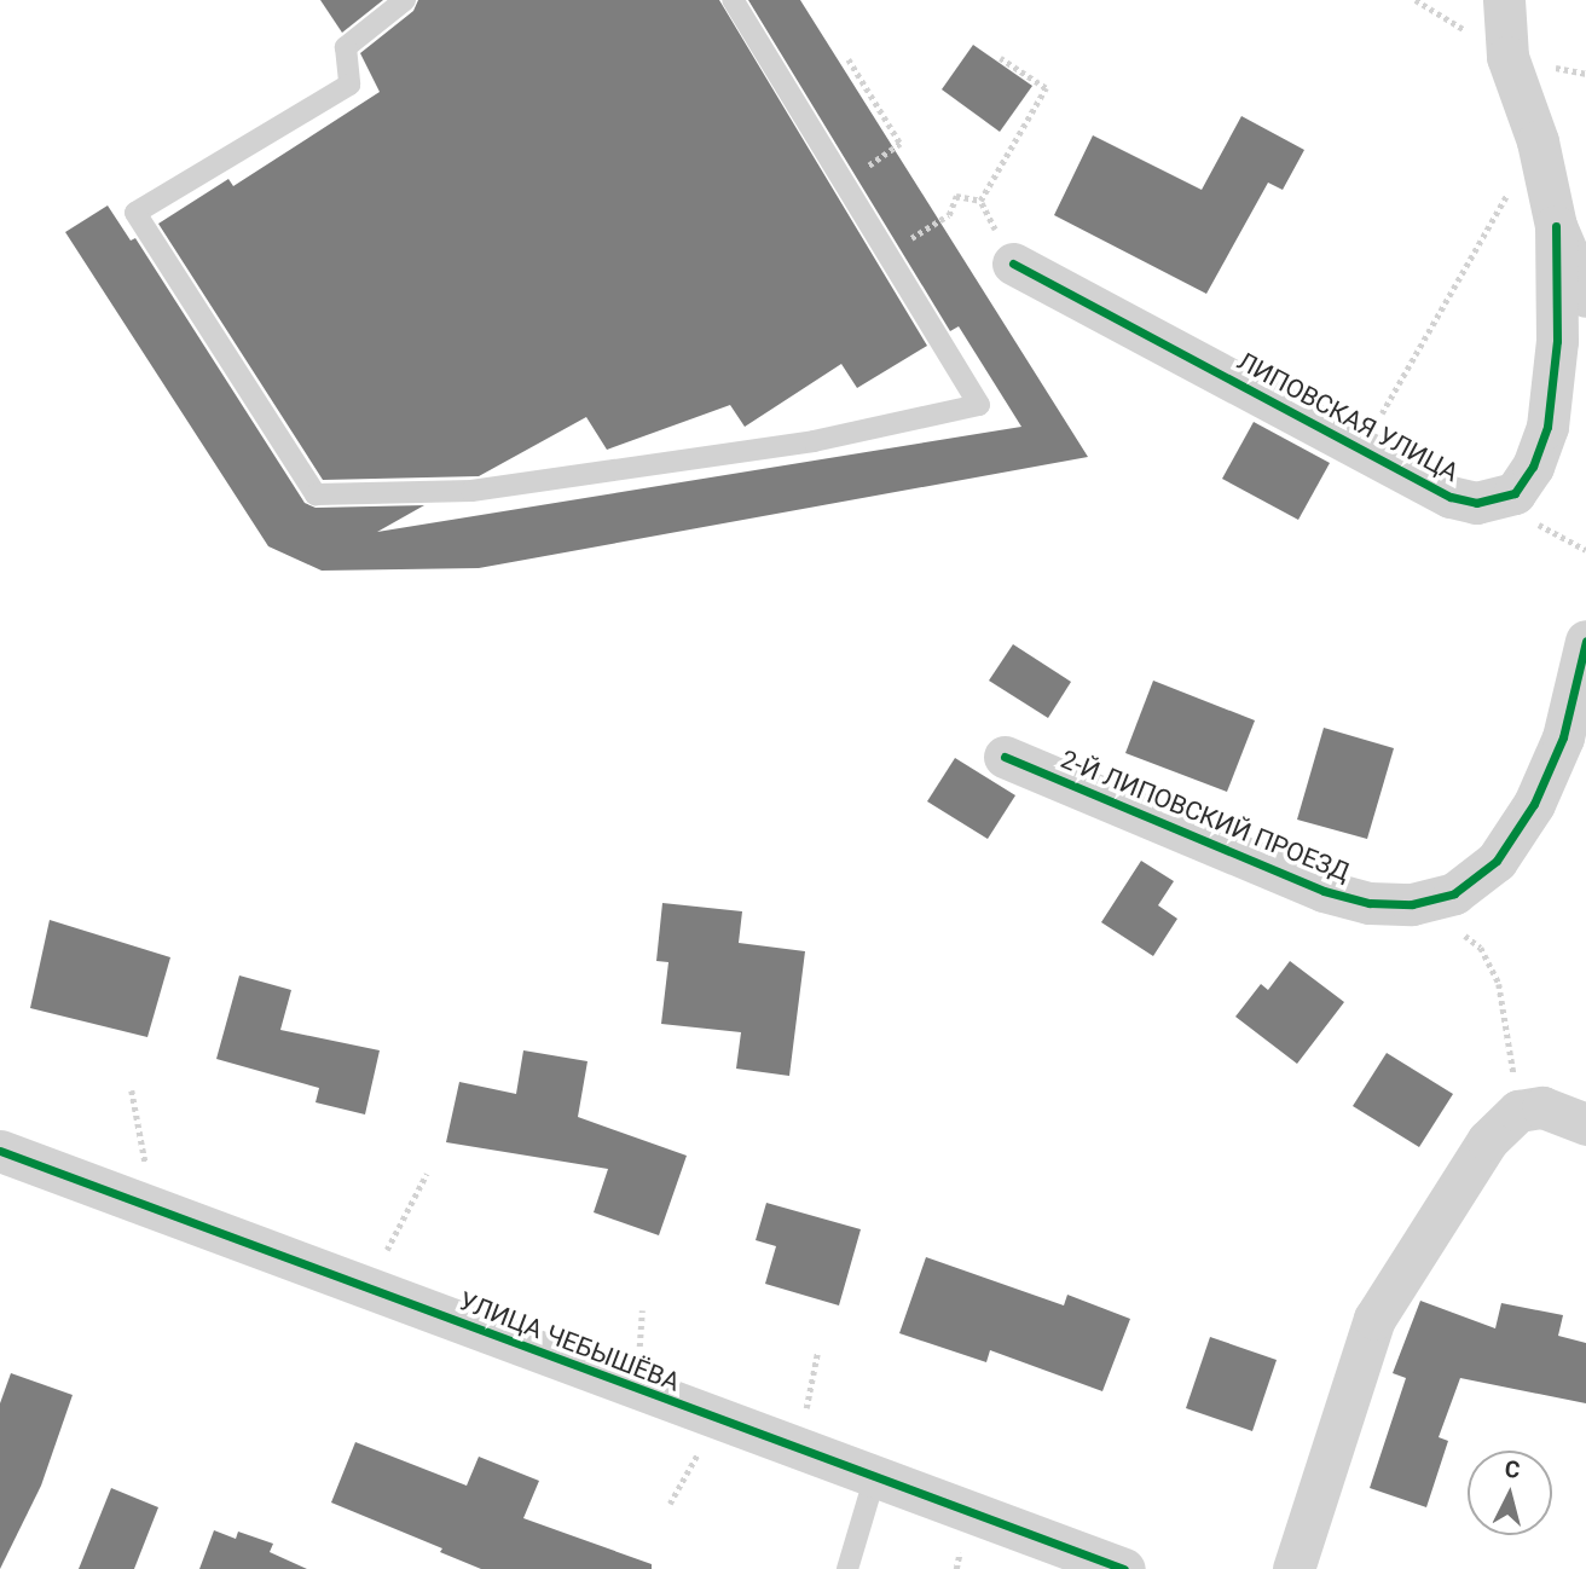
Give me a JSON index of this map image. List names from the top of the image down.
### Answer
{
  "streets": {
    "street": ["ЛИПОВСКАЯ УЛИЦА", "2-Й ЛИПОВСКИЙ ПРОЕЗД", "УЛИЦА ЧЕБЫШЁВА"]
  },
  "north": "top"
}
